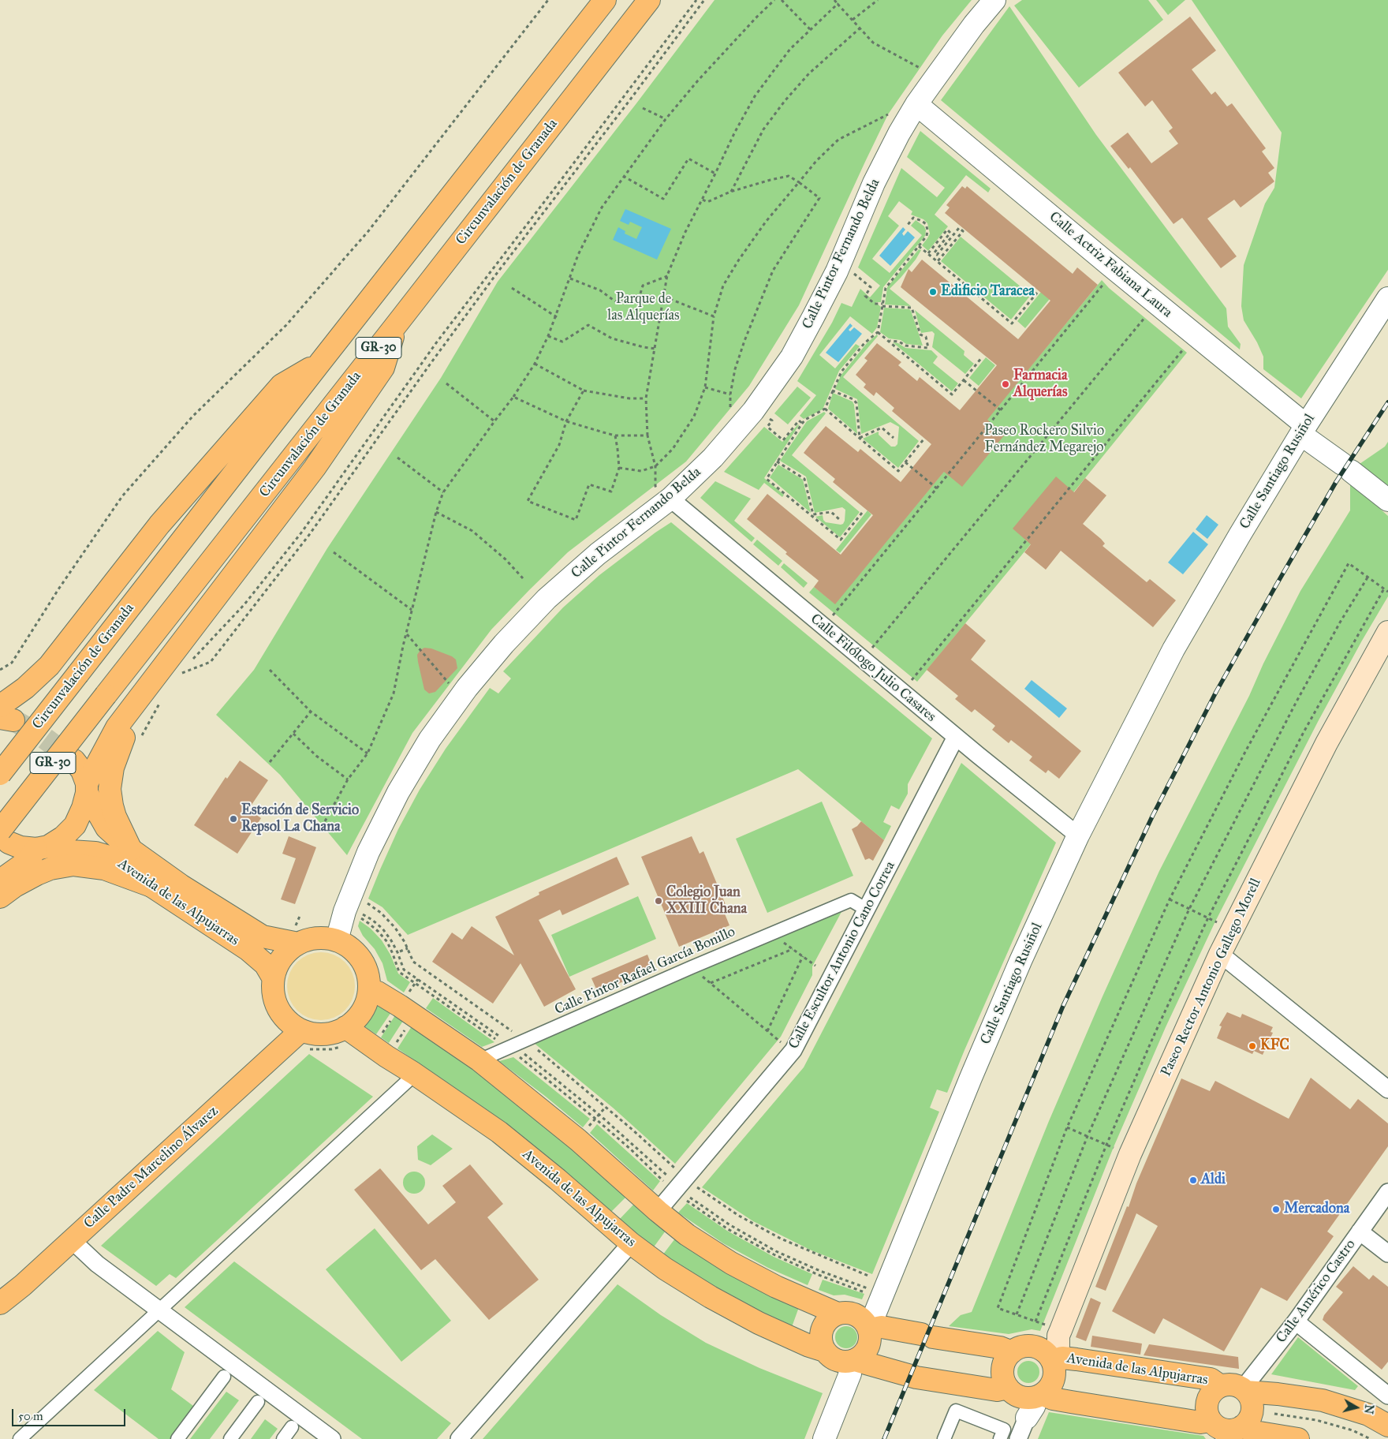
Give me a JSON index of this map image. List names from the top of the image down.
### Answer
{
  "streets": {
    "main road": [
      "Circunvalación de Granada",
      "GR-30",
      "Avenida de las Alpujarras",
      "Paseo Rector Antonio Gallego Morell",
      "Calle Padre Marcelino Álvarez"
    ],
    "street": [
      "Calle Pintor Fernando Belda",
      "Calle Actriz Fabiana Laura",
      "Calle Santiago Rusiñol",
      "Calle Filólogo Julio Casares",
      "Calle Escultor Antonio Cano Correa",
      "Calle Pintor Rafael García Bonillo",
      "Calle Américo Castro"
    ]
  },
  "crossings": [
    ["Circunvalación de Granada", "Avenida de las Alpujarras"],
    ["Calle Pintor Fernando Belda", "Calle Actriz Fabiana Laura"],
    ["Calle Pintor Fernando Belda", "Calle Filólogo Julio Casares"],
    ["Calle Pintor Fernando Belda", "Avenida de las Alpujarras"],
    ["Calle Pintor Fernando Belda", "Calle Padre Marcelino Álvarez"],
    ["Calle Actriz Fabiana Laura", "Calle Santiago Rusiñol"],
    ["Calle Santiago Rusiñol", "Calle Filólogo Julio Casares"],
    ["Calle Santiago Rusiñol", "Avenida de las Alpujarras"],
    ["Calle Filólogo Julio Casares", "Calle Escultor Antonio Cano Correa"],
    ["Avenida de las Alpujarras", "Paseo Rector Antonio Gallego Morell"],
    ["Avenida de las Alpujarras", "Calle Padre Marcelino Álvarez"],
    ["Avenida de las Alpujarras", "Calle Américo Castro"],
    ["Calle Escultor Antonio Cano Correa", "Calle Pintor Rafael García Bonillo"]
  ],
  "parks": ["Parque de las Alquerías", "Paseo Rockero Silvio Fernández Megarejo"],
  "places": [
    "Edificio Taracea",
    "Farmacia Alquerías",
    "Estación de Servicio Repsol La Chana",
    "Colegio Juan XXIII Chana",
    "KFC",
    "Aldi",
    "Mercadona"
  ],
  "scale_bar": "50 m",
  "north": "right"
}
